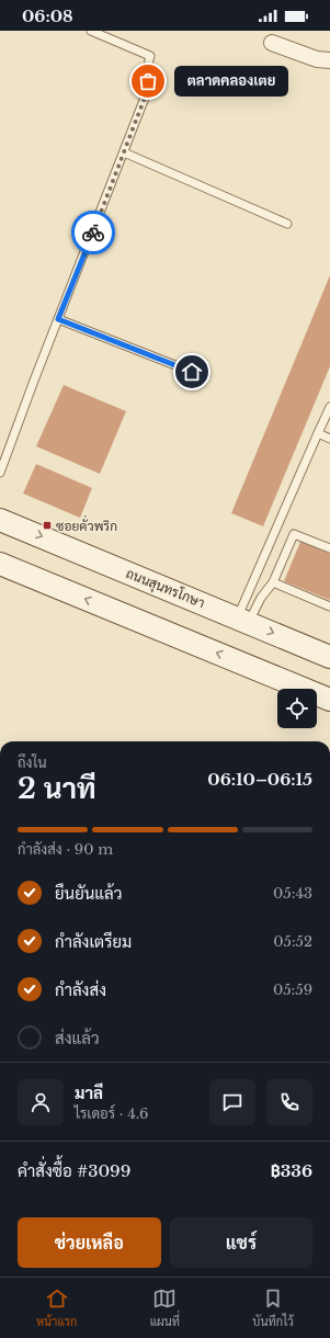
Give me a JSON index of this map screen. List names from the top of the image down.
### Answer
{
  "streets": {
    "main road": ["ถนนสุนทรโกษา"]
  },
  "places": {
    "other": ["ตลาดคลองเตย"],
    "transit": ["ซอยคั่วพริก"]
  },
  "page": {
    "status": "06:08",
    "bubble": "ตลาดคลองเตย",
    "heading": ["2 นาที", "ถึงใน", "06:10–06:15"],
    "panel": [
      "มาลี",
      "ไรเดอร์ · 4.6",
      "คำสั่งซื้อ #3099",
      "฿336"
    ],
    "bar": "กำลังส่ง · 90 m",
    "list": [
      ["ยืนยันแล้ว", "05:43"],
      ["กำลังเตรียม", "05:52"],
      ["กำลังส่ง", "05:59"],
      "ส่งแล้ว"
    ],
    "buttons": ["ช่วยเหลือ", "แชร์"],
    "tabs": ["หน้าแรก", "แผนที่", "บันทึกไว้"]
  }
}
